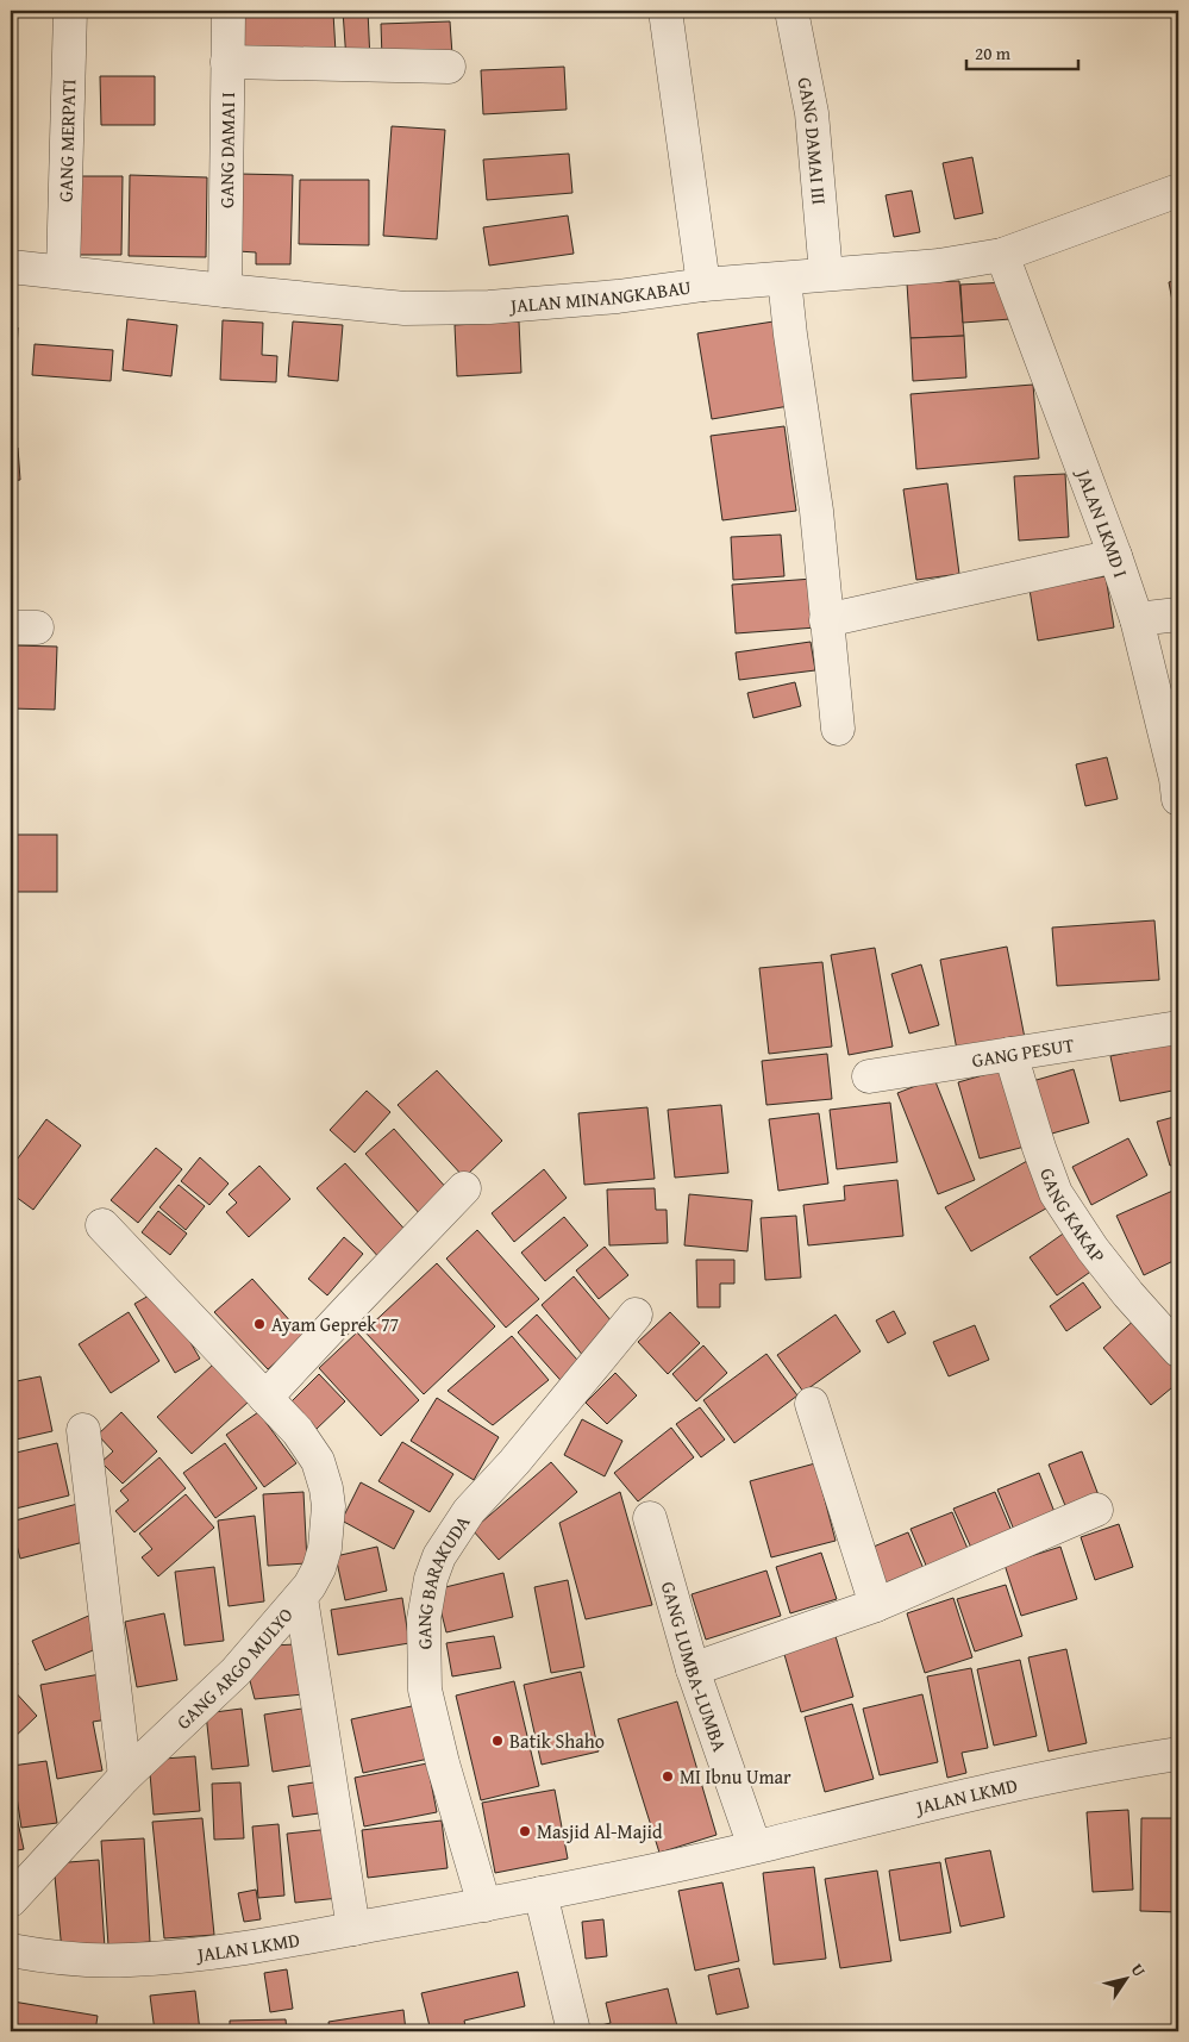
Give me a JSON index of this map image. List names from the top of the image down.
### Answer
{
  "streets": {
    "street": [
      "GANG MERPATI",
      "GANG DAMAI III",
      "GANG DAMAI I",
      "JALAN MINANGKABAU",
      "JALAN LKMD I",
      "GANG PESUT",
      "GANG KAKAP",
      "GANG BARAKUDA",
      "GANG LUMBA-LUMBA",
      "GANG ARGO MULYO",
      "JALAN LKMD"
    ]
  },
  "crossings": [
    ["GANG MERPATI", "JALAN MINANGKABAU"],
    ["GANG DAMAI III", "JALAN MINANGKABAU"],
    ["GANG DAMAI I", "JALAN MINANGKABAU"],
    ["JALAN MINANGKABAU", "JALAN LKMD I"],
    ["GANG PESUT", "GANG KAKAP"],
    ["GANG BARAKUDA", "JALAN LKMD"],
    ["GANG LUMBA-LUMBA", "JALAN LKMD"]
  ],
  "places": [
    "Ayam Geprek 77",
    "Batik Shaho",
    "MI Ibnu Umar",
    "Masjid Al-Majid"
  ],
  "scale_bar": "20 m",
  "north": "top right"
}
